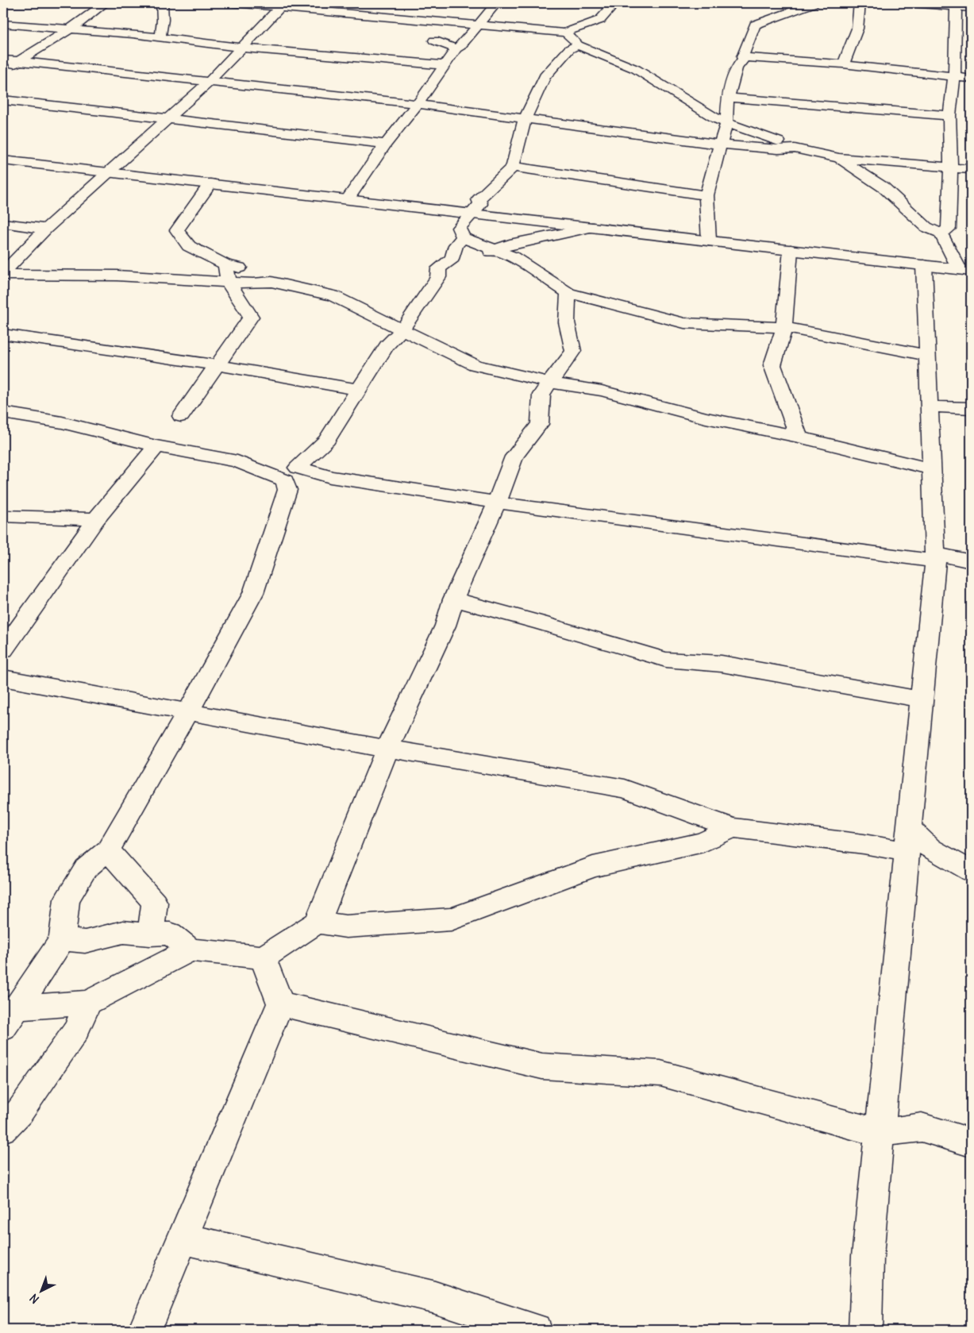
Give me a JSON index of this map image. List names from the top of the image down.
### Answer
{
  "north": "bottom left"
}
